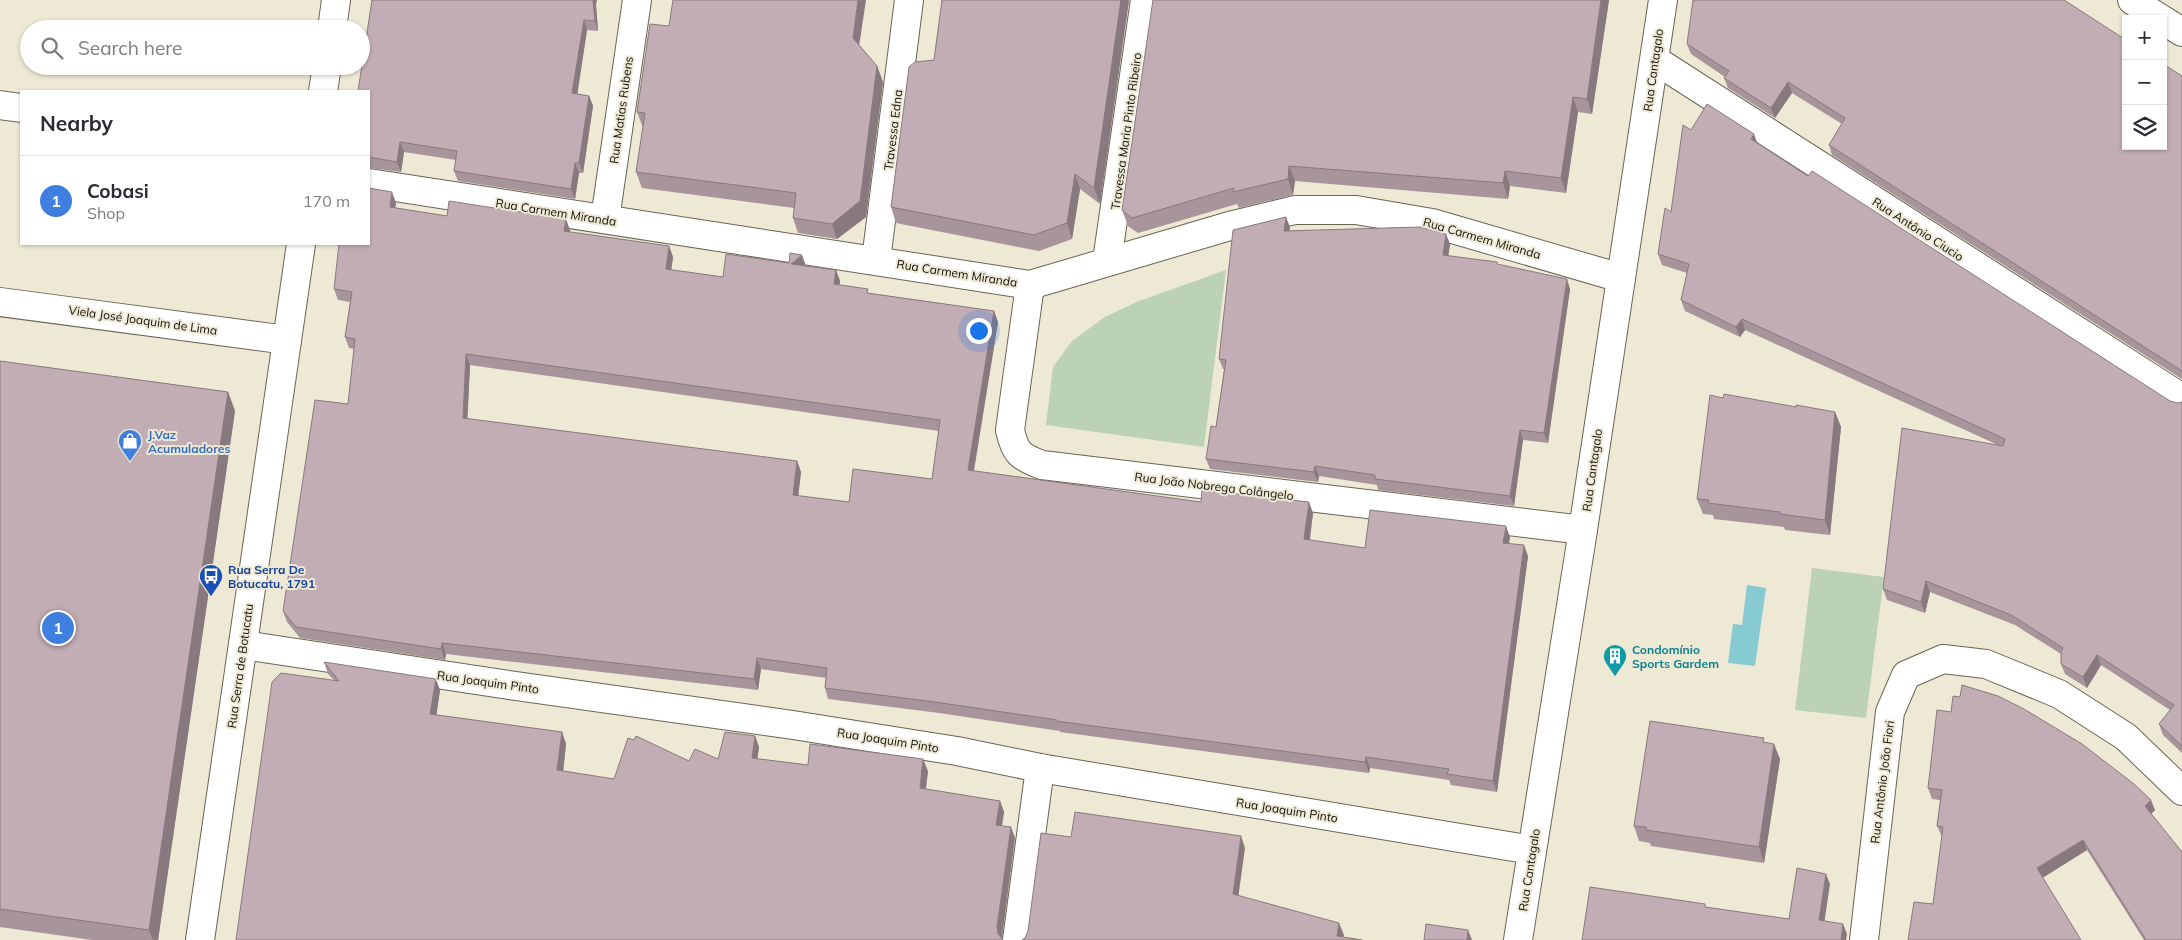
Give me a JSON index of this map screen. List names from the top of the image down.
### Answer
{
  "streets": {
    "street": [
      "Rua Cantagalo",
      "Rua Matias Rubens",
      "Travessa Edna",
      "Travessa Maria Pinto Ribeiro",
      "Rua Carmem Miranda",
      "Rua Antônio Ciucio",
      "Viela José Joaquim de Lima",
      "Rua João Nobrega Colângelo",
      "Rua Serra de Botucatu",
      "Rua Joaquim Pinto",
      "Rua Antônio João Fiori"
    ]
  },
  "crossings": [
    ["Rua Cantagalo", "Rua Carmem Miranda"],
    ["Rua Cantagalo", "Rua Antônio Ciucio"],
    ["Rua Cantagalo", "Rua João Nobrega Colângelo"],
    ["Rua Cantagalo", "Rua Joaquim Pinto"],
    ["Rua Matias Rubens", "Rua Carmem Miranda"],
    ["Travessa Edna", "Rua Carmem Miranda"],
    ["Travessa Maria Pinto Ribeiro", "Rua Carmem Miranda"],
    ["Rua Carmem Miranda", "Rua João Nobrega Colângelo"],
    ["Viela José Joaquim de Lima", "Rua Serra de Botucatu"],
    ["Rua Serra de Botucatu", "Rua Joaquim Pinto"]
  ],
  "places": {
    "shop": ["J.Vaz Acumuladores"],
    "bus stop": ["Rua Serra De Botucatu, 1791"],
    "building": ["Condomínio Sports Gardem"]
  },
  "page": {
    "map_buttons": ["+", "−"],
    "search": "Search here",
    "heading": "Nearby",
    "list": [
      {
        "mark": "1",
        "name": "Cobasi",
        "note": "Shop",
        "value": "170 m"
      }
    ],
    "pins": "1"
  }
}
